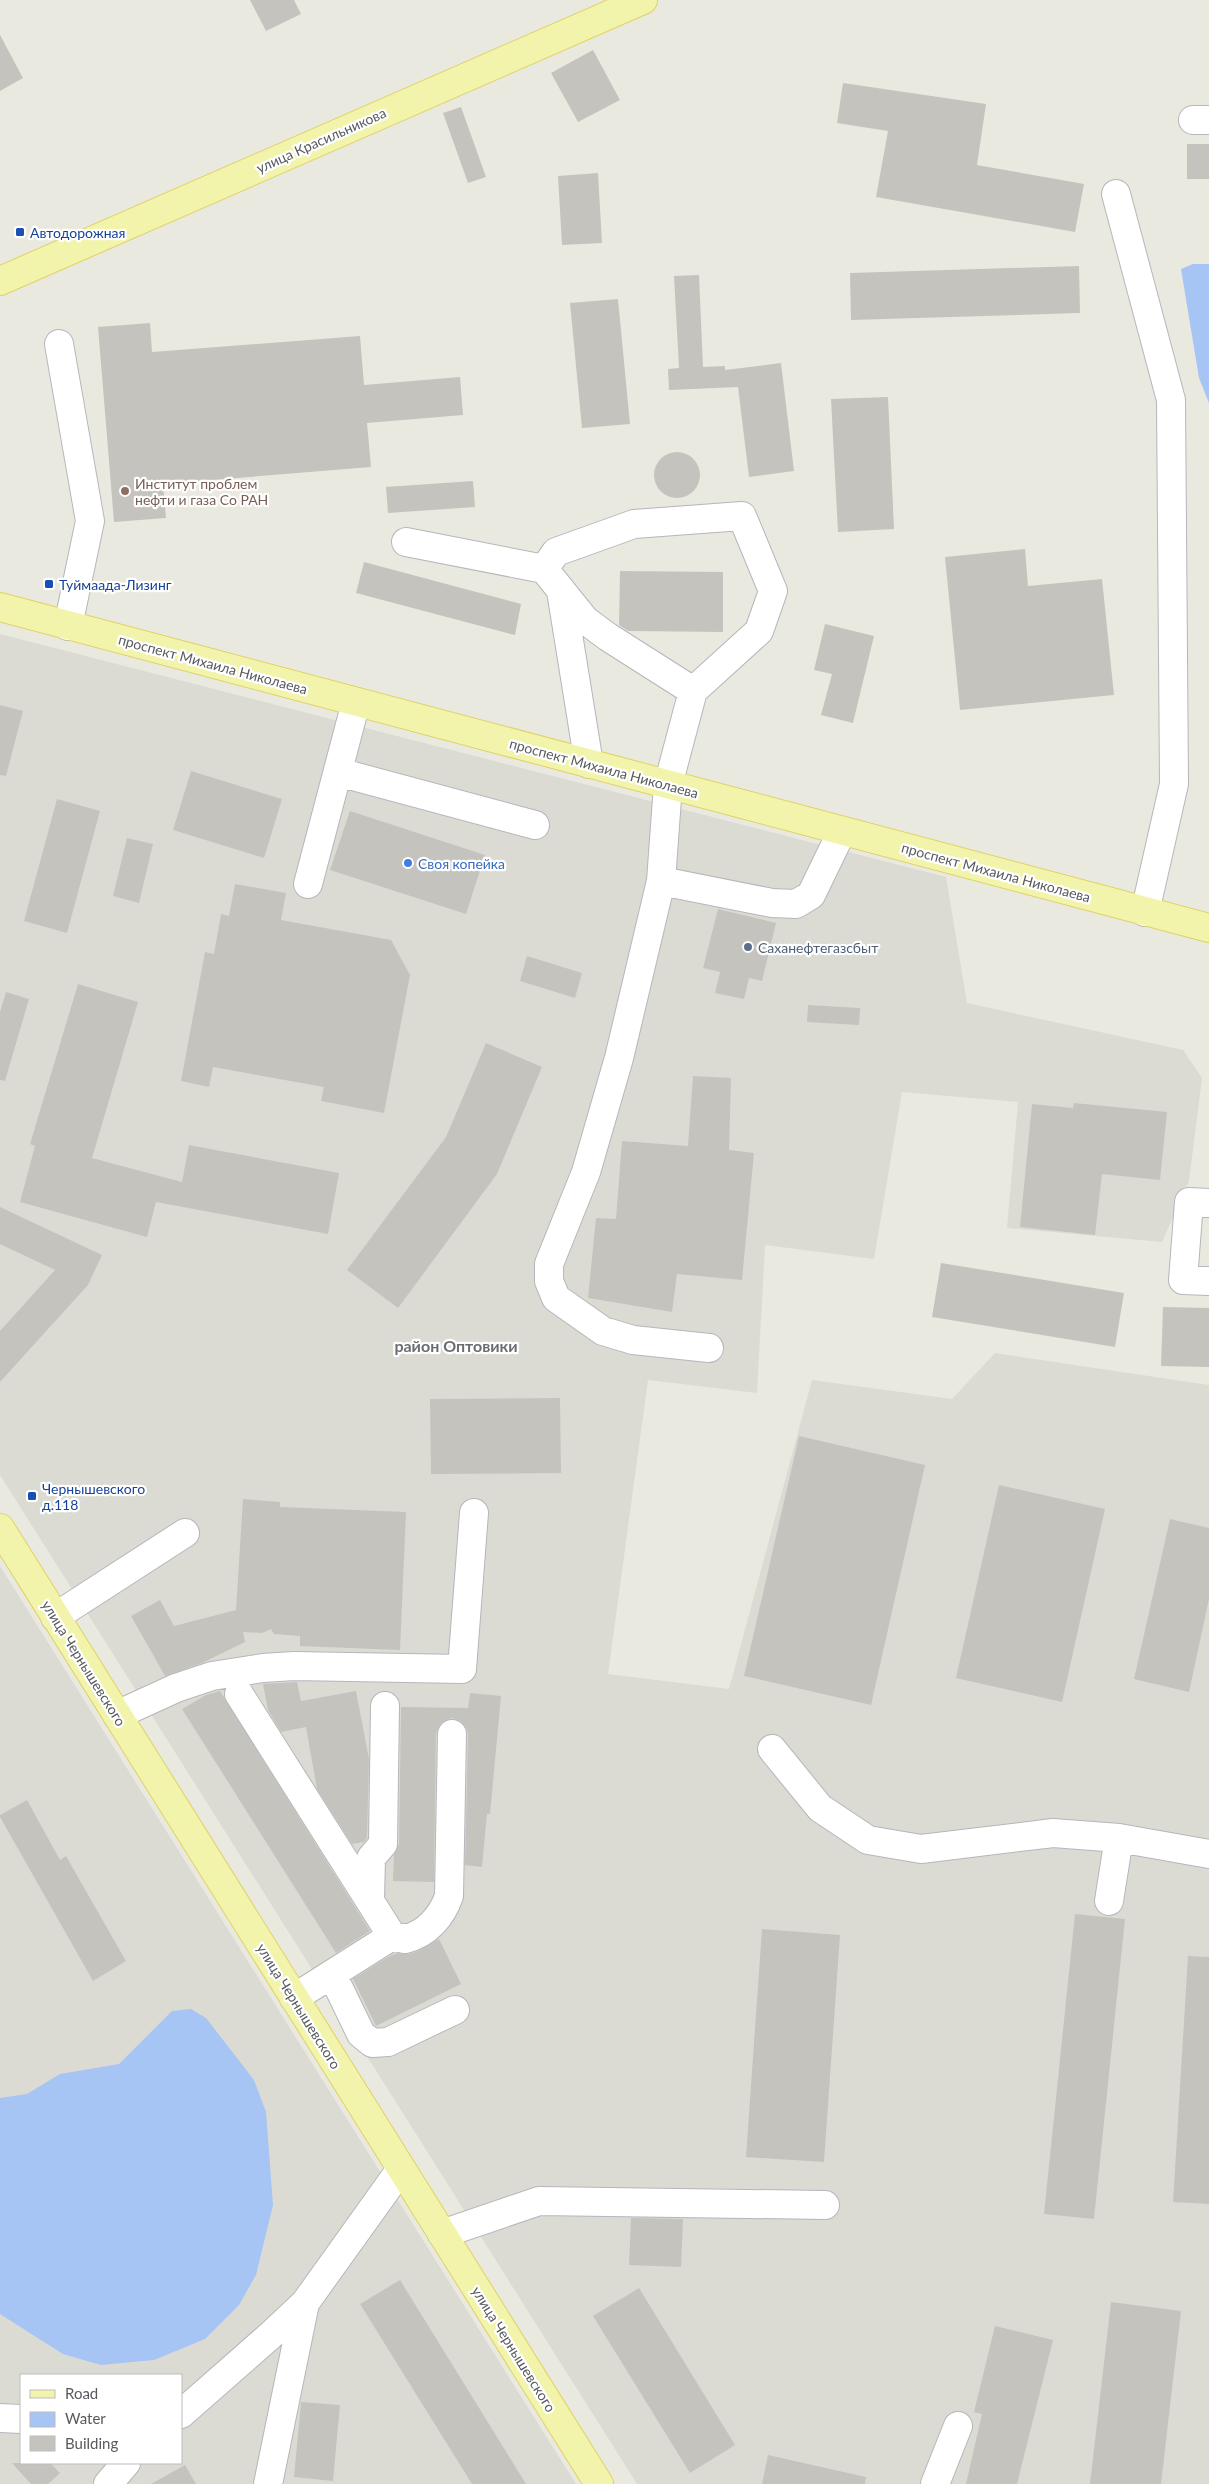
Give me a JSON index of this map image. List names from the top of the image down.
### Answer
{
  "streets": {
    "main road": ["улица Красильникова", "проспект Михаила Николаева", "улица Чернышевского"]
  },
  "districts": ["район Оптовики"],
  "places": {
    "transit": ["Автодорожная", "Туймаада-Лизинг", "Чернышевского д.118"],
    "other": ["Институт проблем нефти и газа Со РАН", "Своя копейка", "Саханефтегазсбыт"]
  },
  "legend": ["Road", "Water", "Building"]
}
